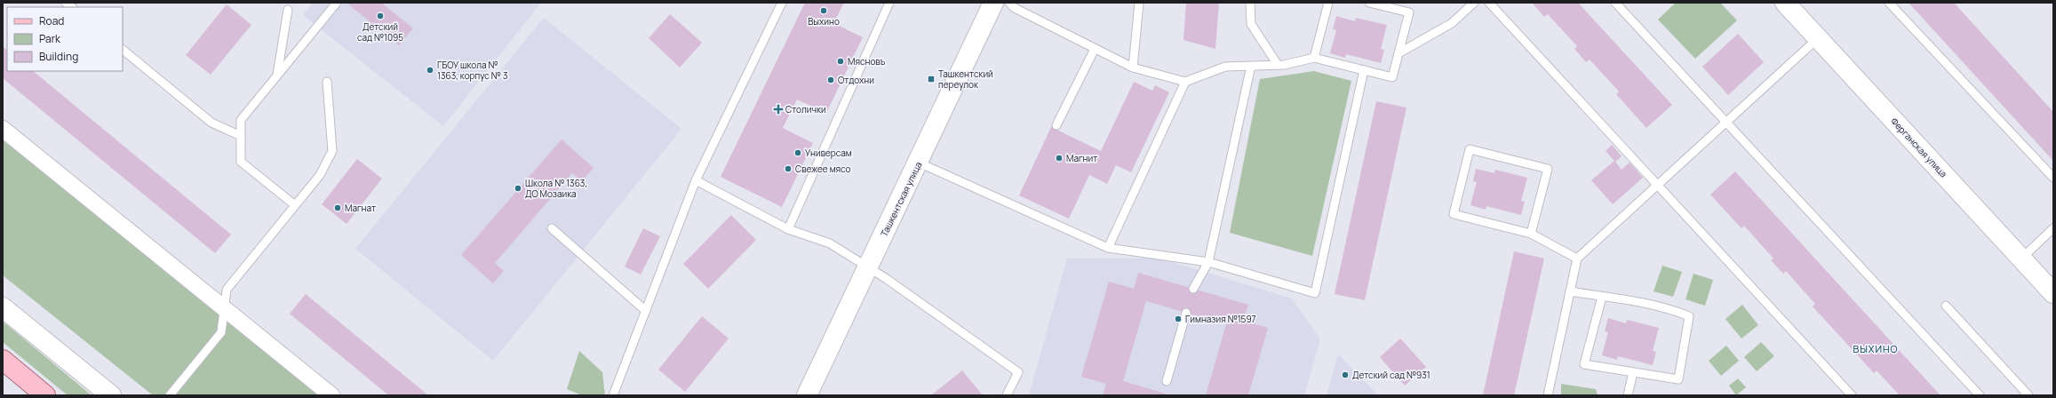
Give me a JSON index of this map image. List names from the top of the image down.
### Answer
{
  "streets": {
    "main road": ["Ферганская улица", "Ташкентская улица"]
  },
  "districts": ["ВЫХИНО"],
  "places": {
    "other": [
      "Выхино",
      "Детский сад №1095",
      "Мясновъ",
      "ГБОУ школа № 1363, корпус № 3",
      "Отдохни",
      "Универсам",
      "Магнит",
      "Свежее мясо",
      "Школа № 1363, ДО Мозаика",
      "Магнат",
      "Гимназия №1597",
      "Детский сад №931"
    ],
    "transit": ["Ташкентский переулок"],
    "health": ["Столички"]
  },
  "legend": ["Road", "Park", "Building"]
}
